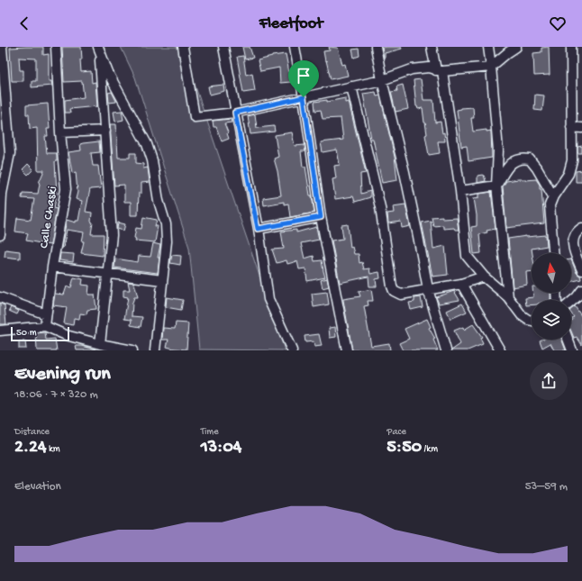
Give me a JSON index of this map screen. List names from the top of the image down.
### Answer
{
  "streets": {
    "street": ["Calle Chaski"]
  },
  "scale_bar": "50 m",
  "north": "top",
  "page": {
    "header": "Fleetfoot",
    "scale": "50 m",
    "heading": ["Evening run", "18:06 · 7 × 320 m"],
    "stats": [
      ["Distance", "2.24 km"],
      ["Time", "13:04"],
      ["Pace", "5:50 /km"]
    ],
    "chart": ["Elevation", "53–59 m"]
  }
}
